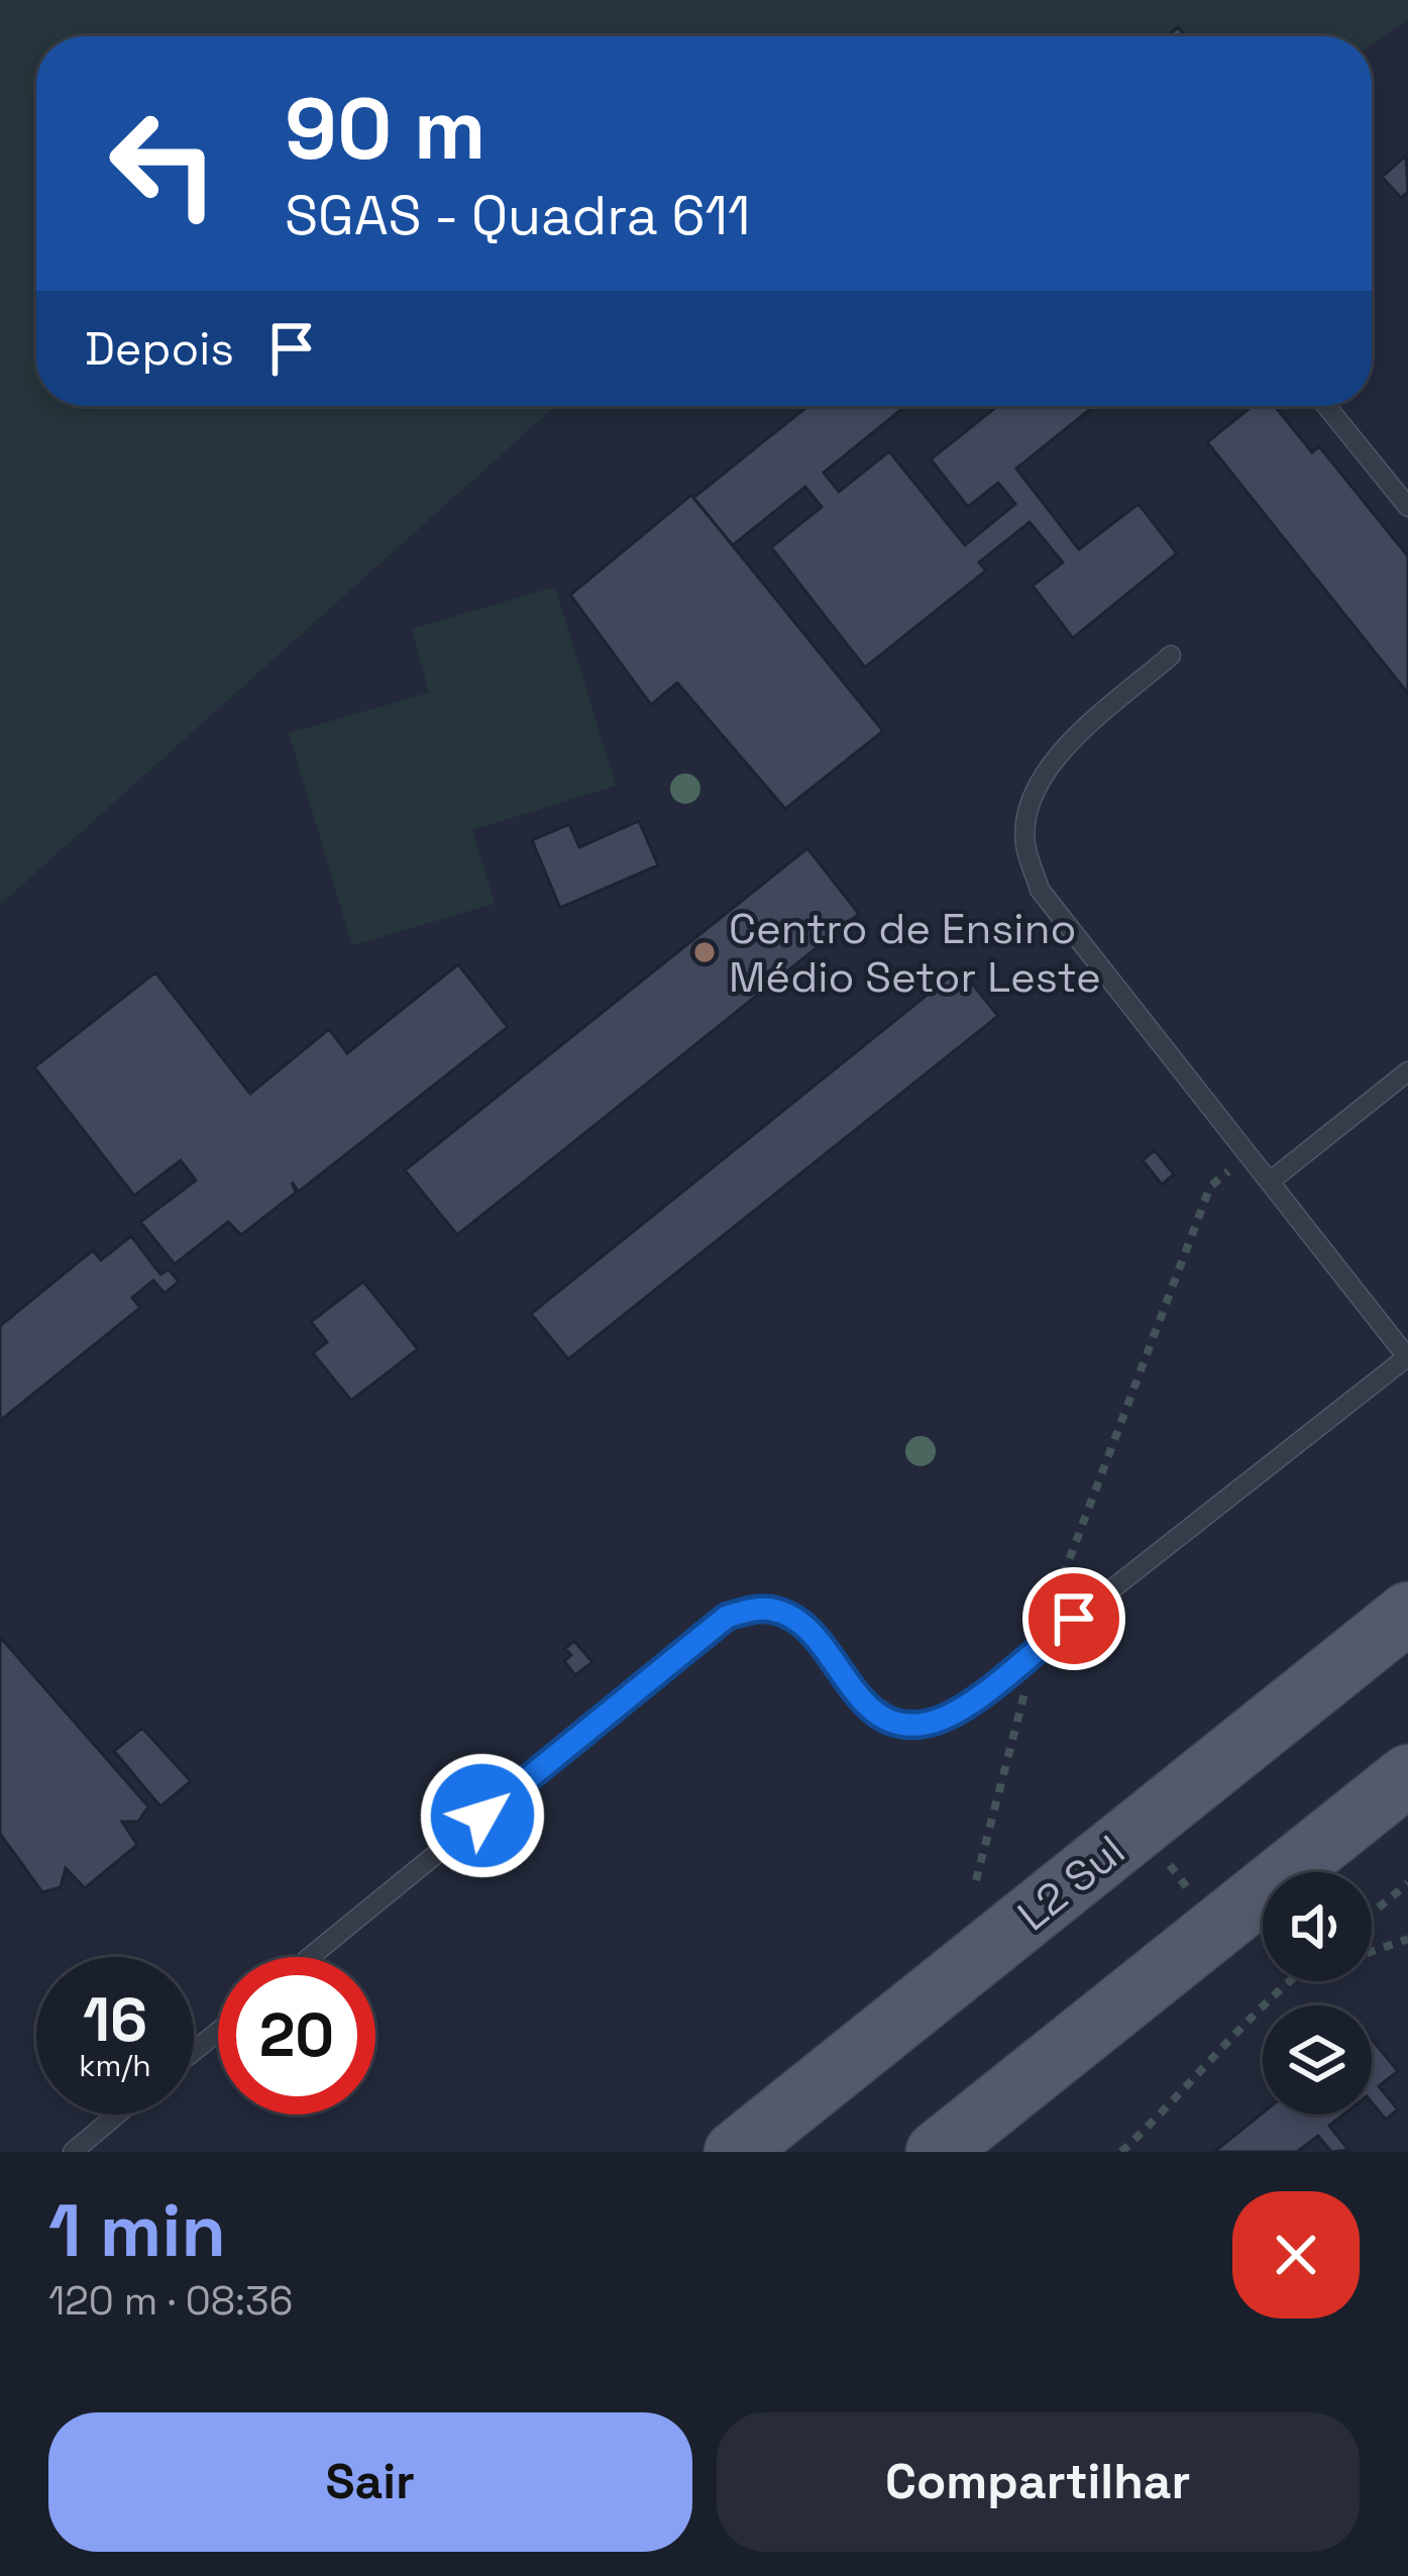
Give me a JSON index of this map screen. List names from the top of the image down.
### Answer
{
  "streets": {
    "main road": ["L2 Sul"]
  },
  "places": ["Centro de Ensino Médio Setor Leste"],
  "page": {
    "turn": ["90 m", "SGAS - Quadra 611"],
    "then": "Depois",
    "speed": "16 km/h",
    "limit": "20",
    "heading": ["1 min", "120 m · 08:36"],
    "buttons": ["Sair", "Compartilhar"]
  }
}
